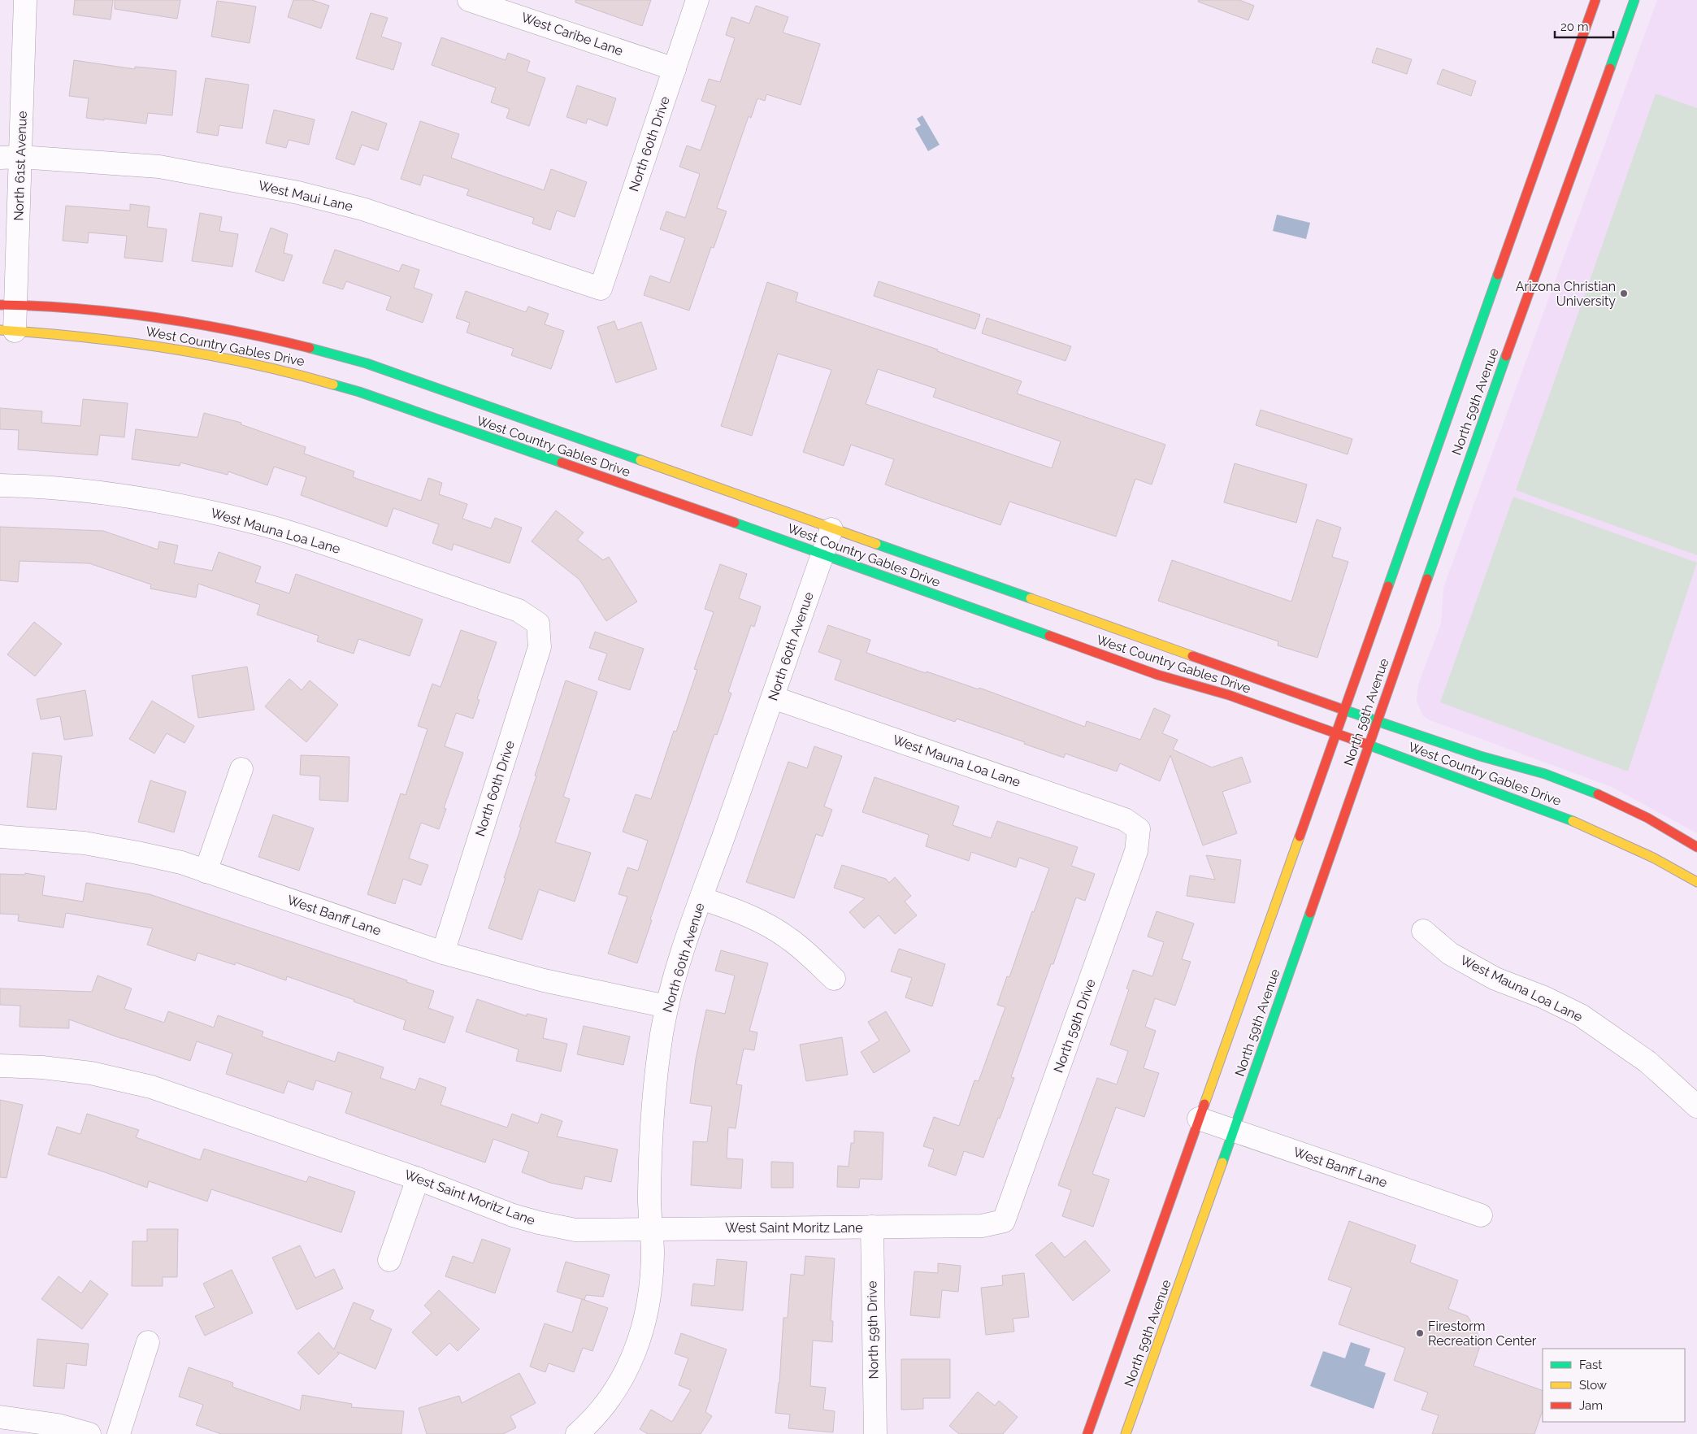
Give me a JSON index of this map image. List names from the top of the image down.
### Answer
{
  "streets": {
    "street": [
      "West Caribe Lane",
      "North 60th Drive",
      "North 61st Avenue",
      "West Maui Lane",
      "West Country Gables Drive",
      "North 59th Avenue",
      "West Mauna Loa Lane",
      "North 60th Avenue",
      "West Banff Lane",
      "North 59th Drive",
      "West Saint Moritz Lane"
    ]
  },
  "crossings": [
    ["West Caribe Lane", "North 60th Drive"],
    ["North 60th Drive", "West Maui Lane"],
    ["North 60th Drive", "West Mauna Loa Lane"],
    ["North 60th Drive", "West Banff Lane"],
    ["North 61st Avenue", "West Maui Lane"],
    ["North 61st Avenue", "West Country Gables Drive"],
    ["West Country Gables Drive", "North 59th Avenue"],
    ["West Country Gables Drive", "North 60th Avenue"],
    ["North 59th Avenue", "West Banff Lane"],
    ["West Mauna Loa Lane", "North 60th Avenue"],
    ["West Mauna Loa Lane", "North 59th Drive"],
    ["North 60th Avenue", "West Banff Lane"],
    ["North 60th Avenue", "West Saint Moritz Lane"],
    ["North 59th Drive", "West Saint Moritz Lane"]
  ],
  "places": ["Arizona Christian University", "Firestorm Recreation Center"],
  "legend": ["Fast", "Slow", "Jam"],
  "scale_bar": "20 m"
}
